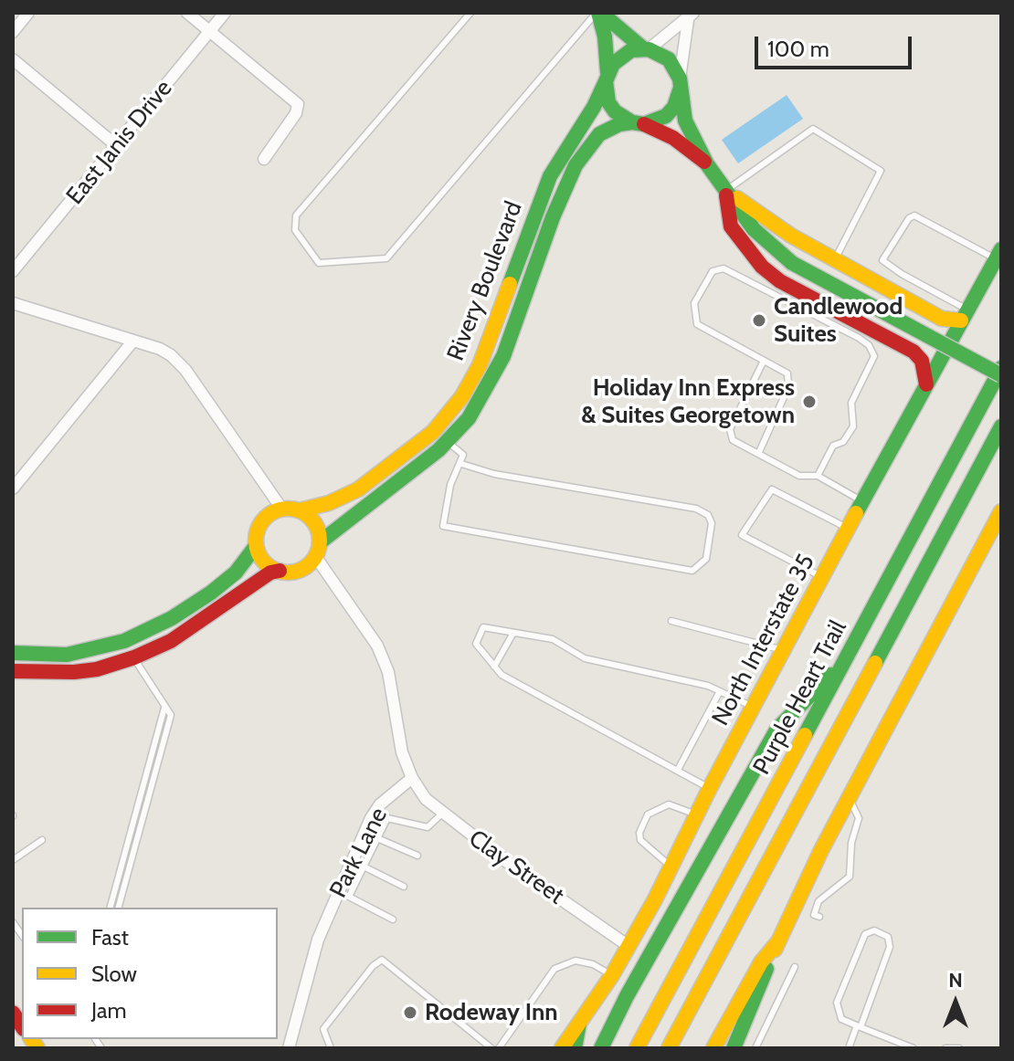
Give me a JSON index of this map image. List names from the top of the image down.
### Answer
{
  "streets": {
    "main road": ["Rivery Boulevard", "North Interstate 35", "Purple Heart Trail"],
    "street": ["East Janis Drive", "Park Lane", "Clay Street"]
  },
  "crossings": [
    ["North Interstate 35", "Clay Street"],
    ["Park Lane", "Clay Street"]
  ],
  "places": ["Candlewood Suites", "Holiday Inn Express & Suites Georgetown", "Rodeway Inn"],
  "legend": ["Fast", "Slow", "Jam"],
  "scale_bar": "100 m",
  "north": "top"
}
